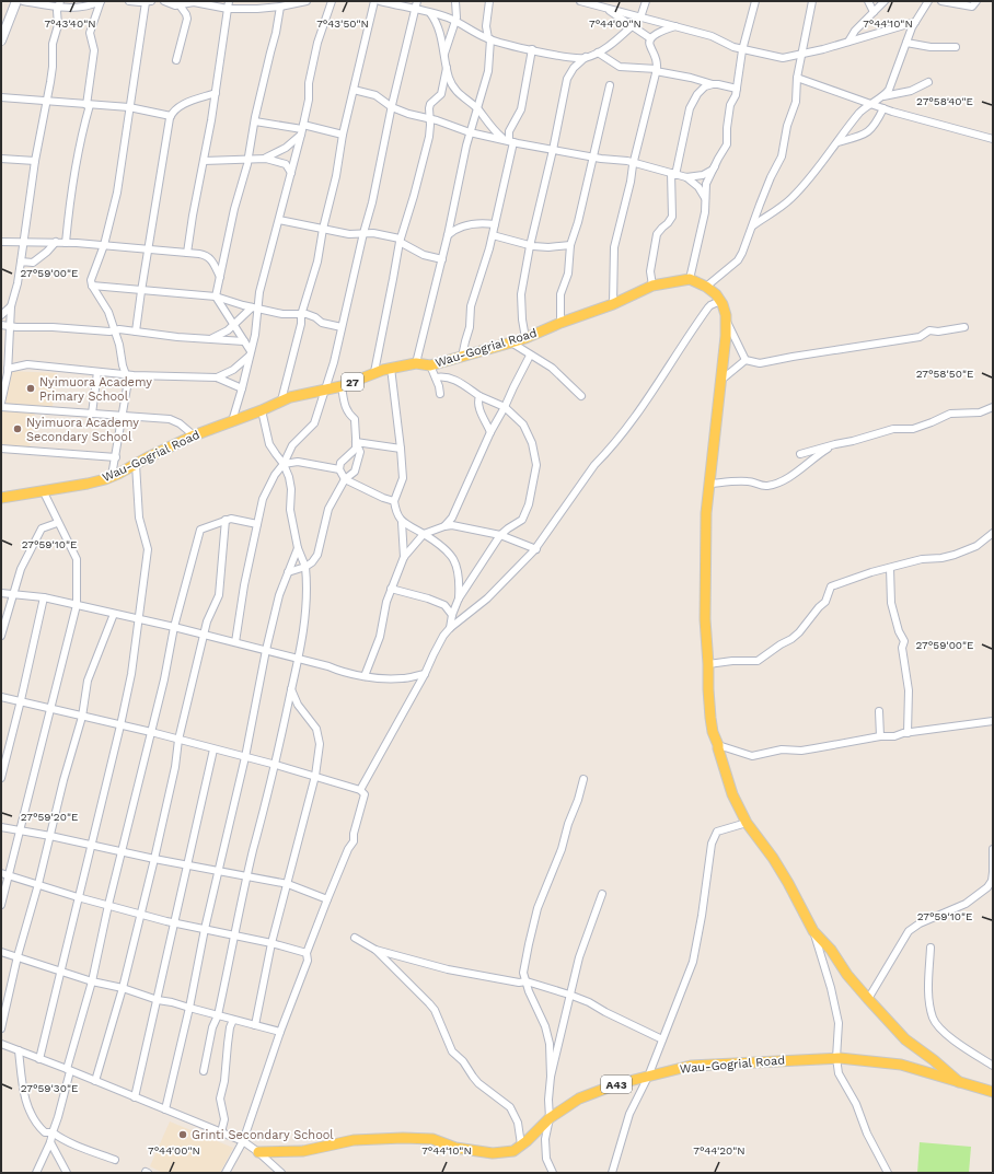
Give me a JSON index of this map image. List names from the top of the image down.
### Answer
{
  "streets": {
    "main road": ["Wau-Gogrial Road", "27", "A43"]
  },
  "places": ["Nyimuora Academy Primary School", "Nyimuora Academy Secondary School", "Grinti Secondary School"],
  "coordinates": [
    "7°44'00\"N",
    "7°44'10\"N",
    "7°43'40\"N",
    "7°43'50\"N",
    "27°58'40\"E",
    "27°59'00\"E",
    "27°58'50\"E",
    "27°59'10\"E",
    "27°59'20\"E",
    "27°59'30\"E",
    "7°44'20\"N"
  ]
}
